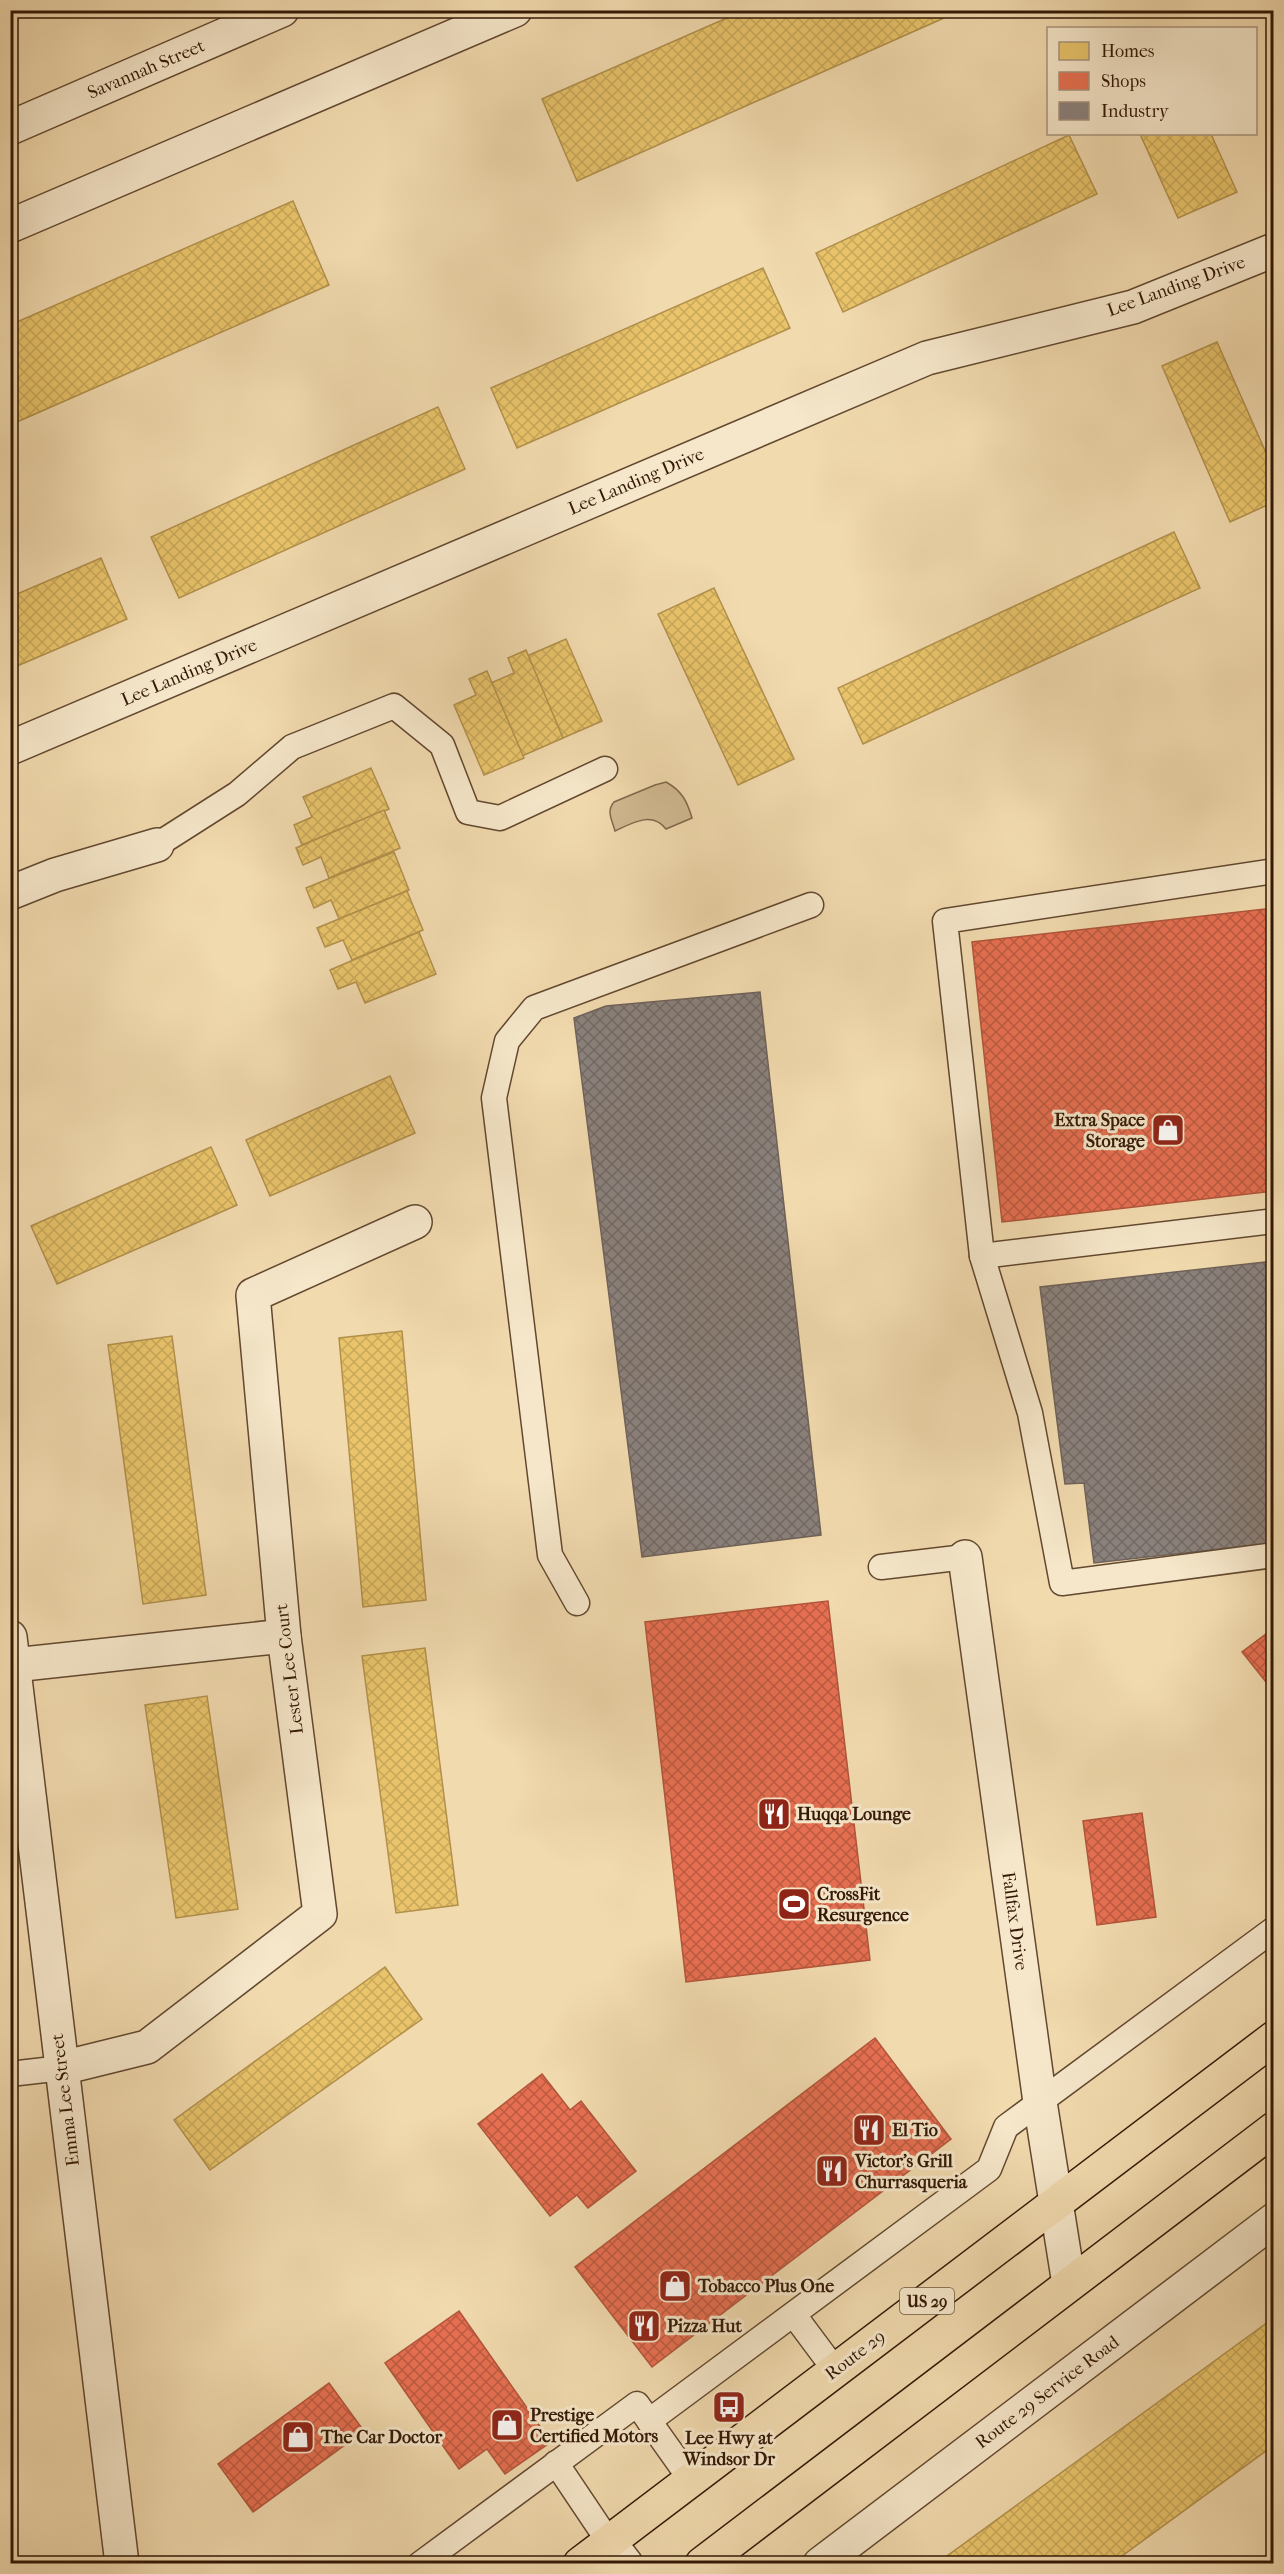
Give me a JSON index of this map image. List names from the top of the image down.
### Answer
{
  "streets": {
    "main road": ["US 29", "Route 29"],
    "street": [
      "Savannah Street",
      "Lee Landing Drive",
      "Lester Lee Court",
      "Fallfax Drive",
      "Emma Lee Street",
      "Route 29 Service Road"
    ]
  },
  "crossings": [
    ["Lester Lee Court", "Emma Lee Street"],
    ["Fallfax Drive", "Route 29"]
  ],
  "places": {
    "shop": [
      "Extra Space Storage",
      "Tobacco Plus One",
      "Prestige Certified Motors",
      "The Car Doctor"
    ],
    "restaurant": [
      "Huqqa Lounge",
      "El Tio",
      "Victor's Grill Churrasqueria",
      "Pizza Hut"
    ],
    "sports": ["CrossFit Resurgence"],
    "bus stop": ["Lee Hwy at Windsor Dr"]
  },
  "legend": ["Homes", "Shops", "Industry"]
}
